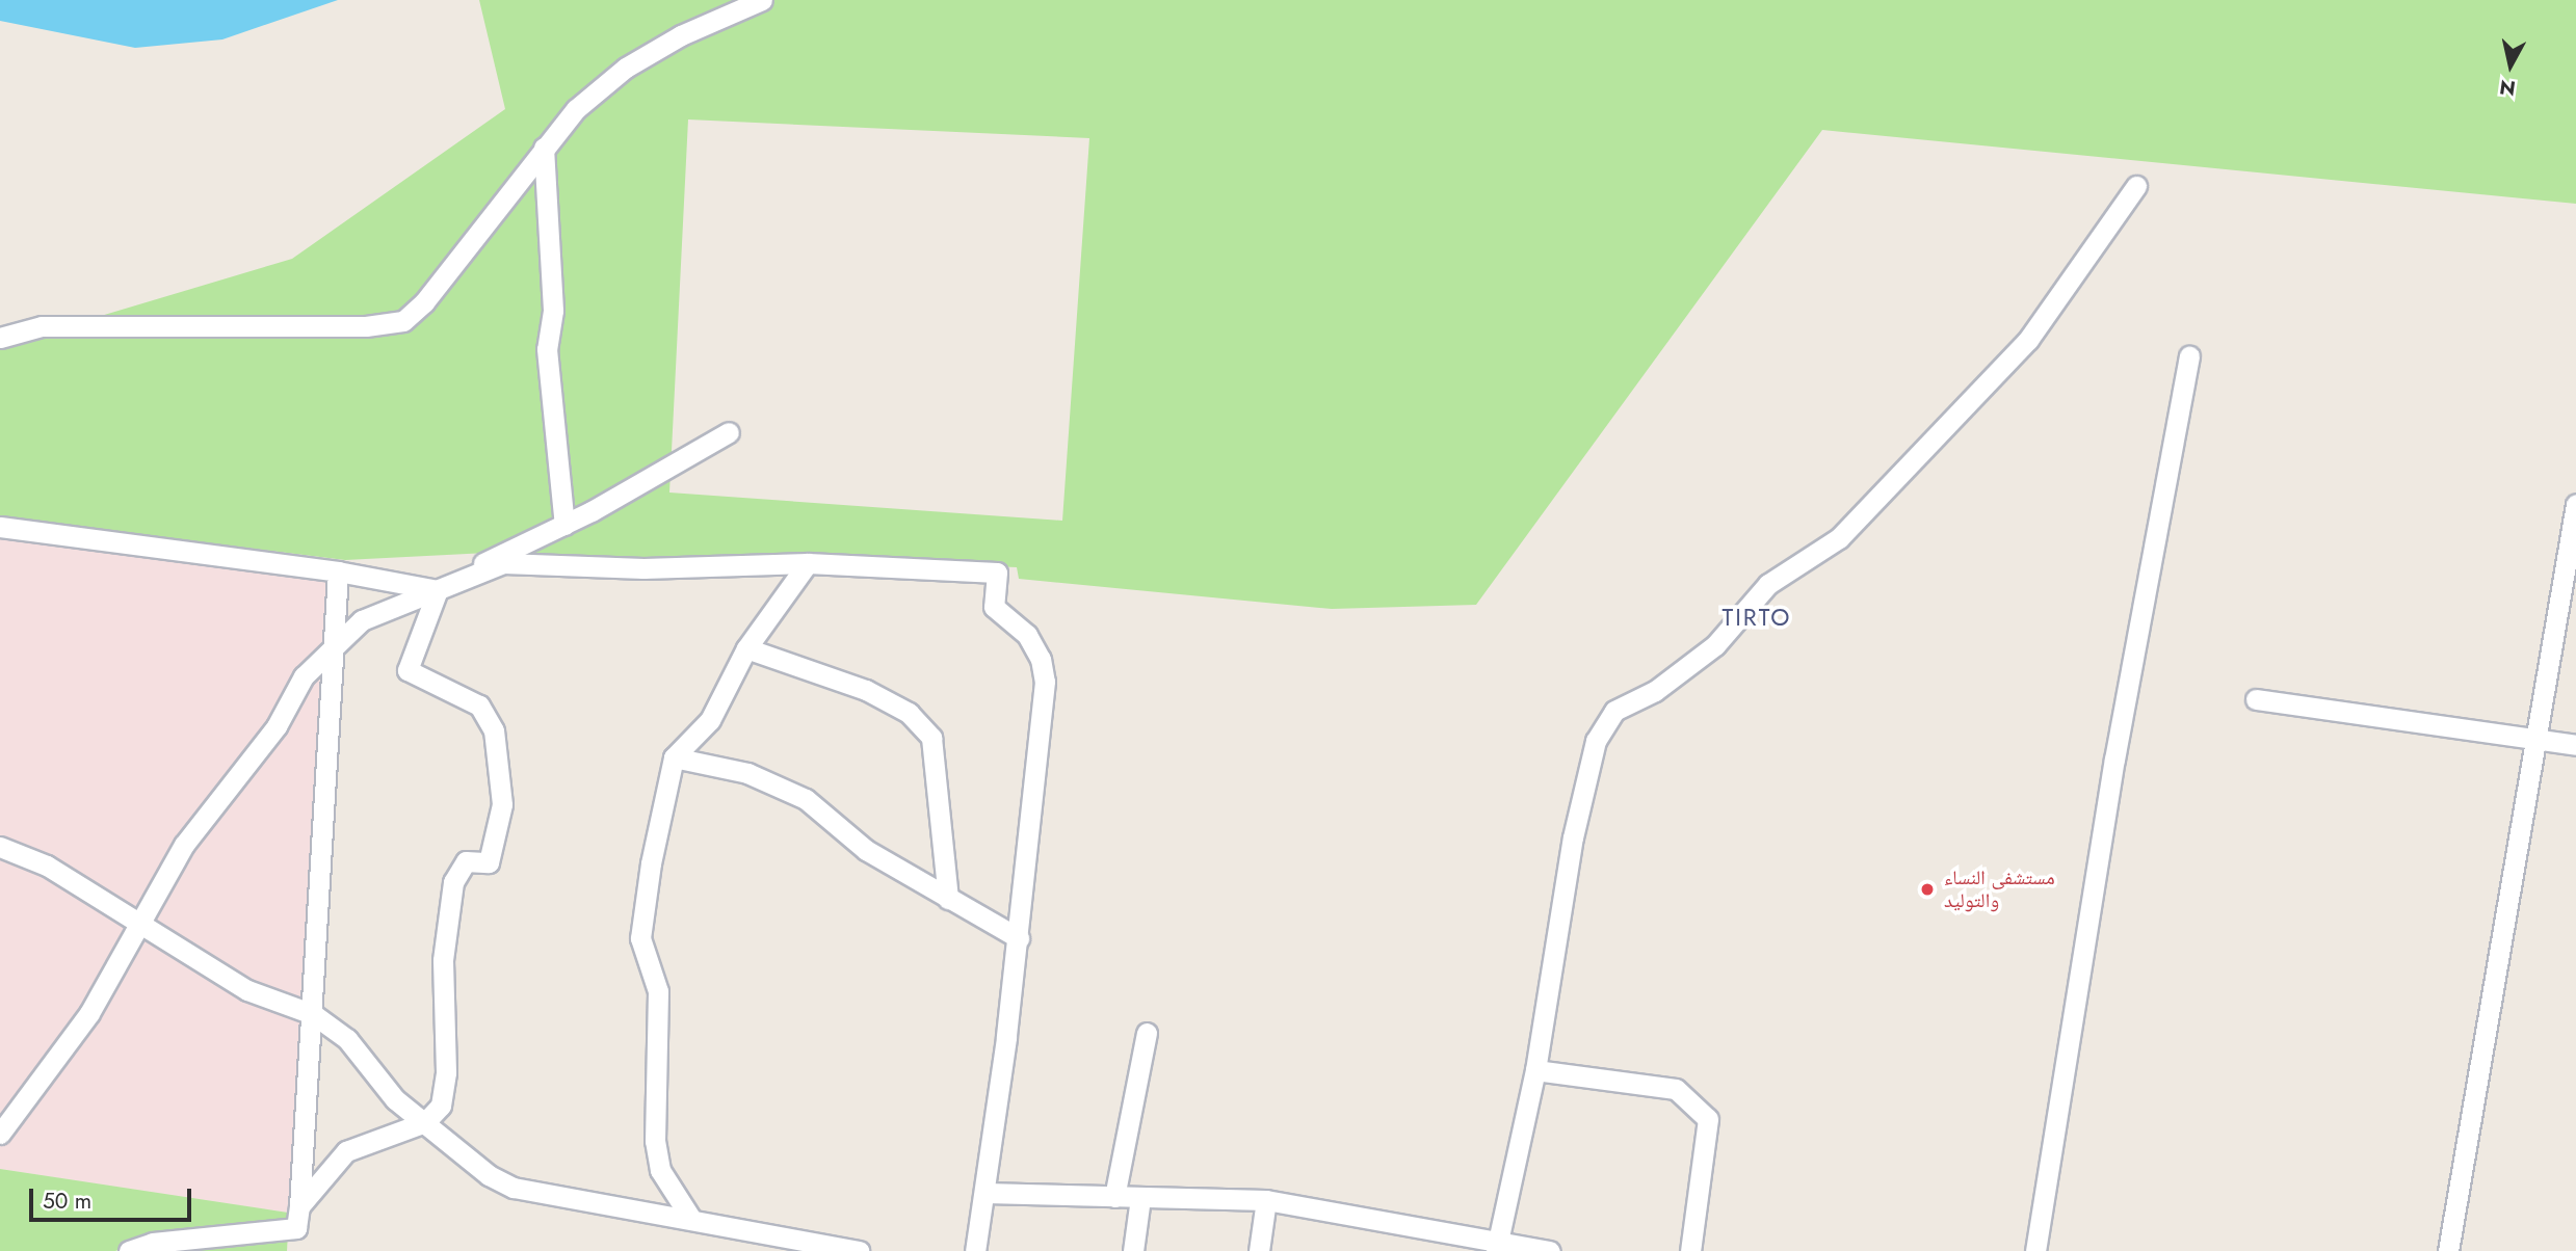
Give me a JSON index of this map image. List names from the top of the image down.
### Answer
{
  "districts": ["TIRTO"],
  "places": ["مستشفى النساء والتوليد"],
  "scale_bar": "50 m",
  "north": "bottom"
}
